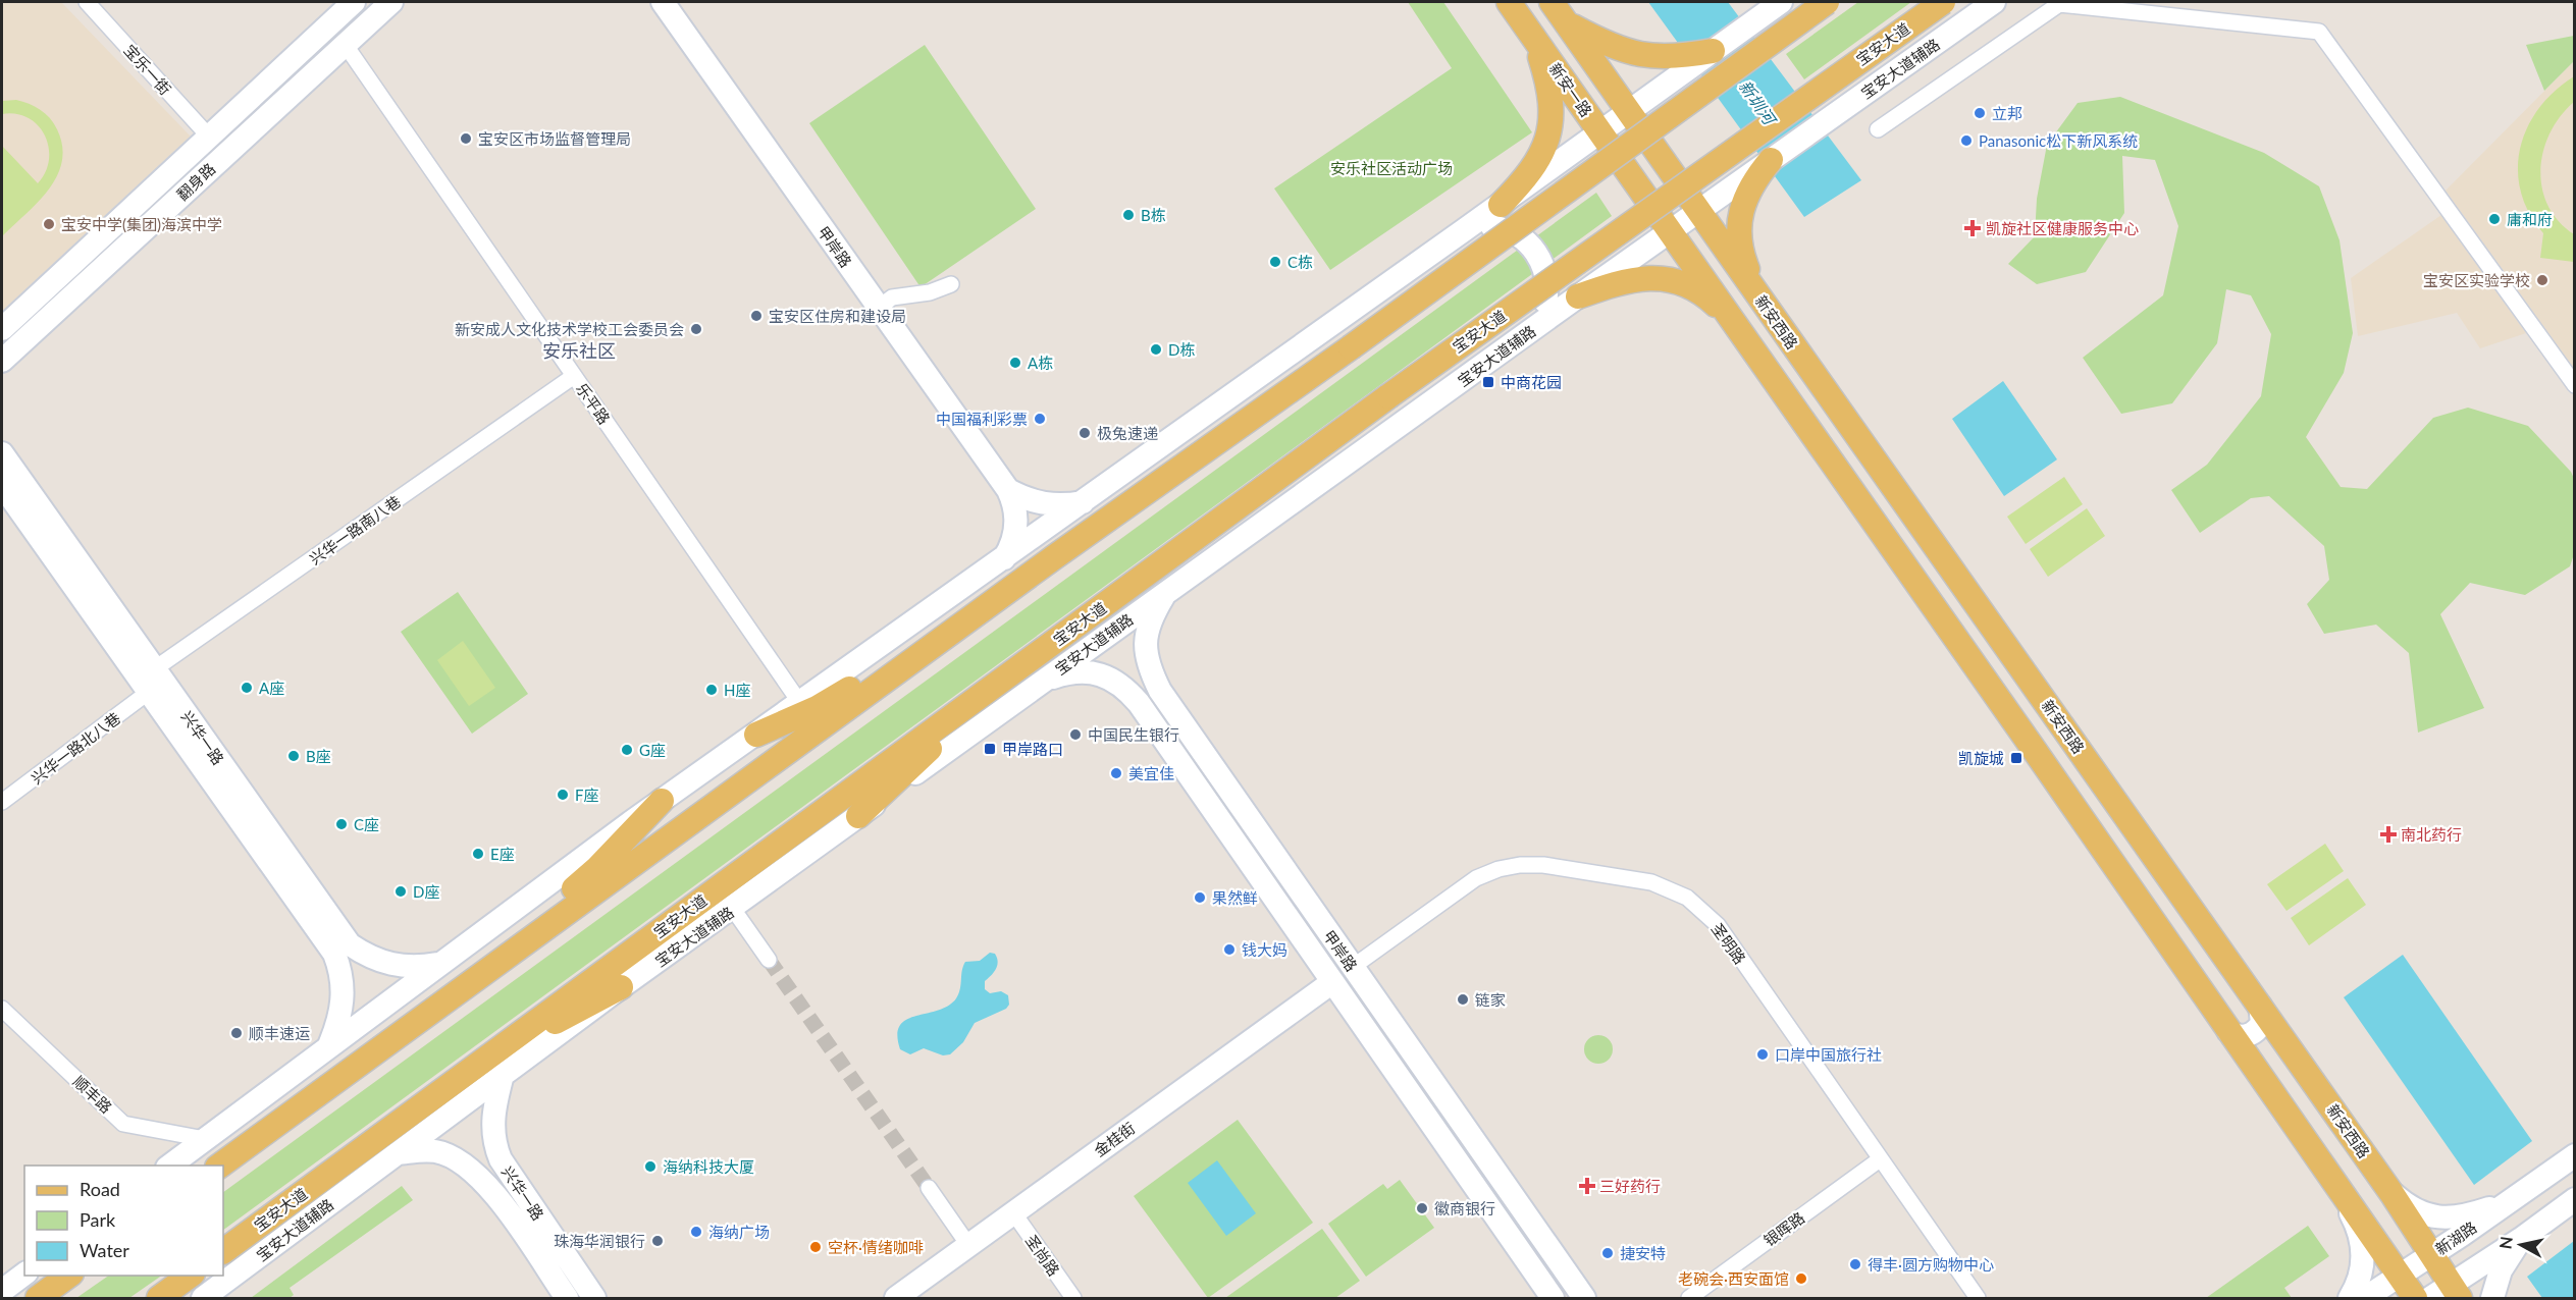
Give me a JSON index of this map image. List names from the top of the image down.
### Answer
{
  "streets": {
    "main road": [
      "宝安大道",
      "宝安大道辅路",
      "新安一路",
      "翻身路",
      "甲岸路",
      "新安西路",
      "兴华一路",
      "金桂街",
      "新湖路"
    ],
    "street": [
      "宝乐一街",
      "乐平路",
      "兴华一路南八巷",
      "兴华一路北八巷",
      "圣明路",
      "顺丰路",
      "银晖路",
      "圣尚路"
    ]
  },
  "crossings": [
    ["宝安大道", "宝安大道辅路"],
    ["宝安大道", "兴华一路"],
    ["宝安大道辅路", "新安一路"],
    ["宝安大道辅路", "甲岸路"],
    ["宝安大道辅路", "新安西路"],
    ["宝安大道辅路", "兴华一路"],
    ["宝乐一街", "翻身路"],
    ["翻身路", "乐平路"],
    ["甲岸路", "圣明路"],
    ["甲岸路", "金桂街"],
    ["新安西路", "新湖路"],
    ["乐平路", "兴华一路南八巷"],
    ["兴华一路南八巷", "兴华一路"],
    ["兴华一路", "兴华一路北八巷"],
    ["圣明路", "银晖路"],
    ["金桂街", "圣尚路"]
  ],
  "districts": ["安乐社区"],
  "water": ["新圳河"],
  "parks": ["安乐社区活动广场"],
  "places": {
    "other": [
      "立邦",
      "宝安区市场监督管理局",
      "Panasonic松下新风系统",
      "B栋",
      "庸和府",
      "宝安中学(集团)海滨中学",
      "C栋",
      "宝安区实验学校",
      "宝安区住房和建设局",
      "新安成人文化技术学校工会委员会",
      "D栋",
      "A栋",
      "中国福利彩票",
      "极兔速递",
      "A座",
      "H座",
      "中国民生银行",
      "G座",
      "B座",
      "美宜佳",
      "F座",
      "C座",
      "E座",
      "D座",
      "果然鲜",
      "钱大妈",
      "链家",
      "顺丰速运",
      "口岸中国旅行社",
      "海纳科技大厦",
      "徽商银行",
      "海纳广场",
      "珠海华润银行",
      "空杯·情绪咖啡",
      "捷安特",
      "得丰·圆方购物中心",
      "老碗会·西安面馆"
    ],
    "health": ["凯旋社区健康服务中心", "南北药行", "三好药行"],
    "transit": ["中商花园", "甲岸路口", "凯旋城"]
  },
  "legend": ["Road", "Park", "Water"],
  "north": "left"
}
